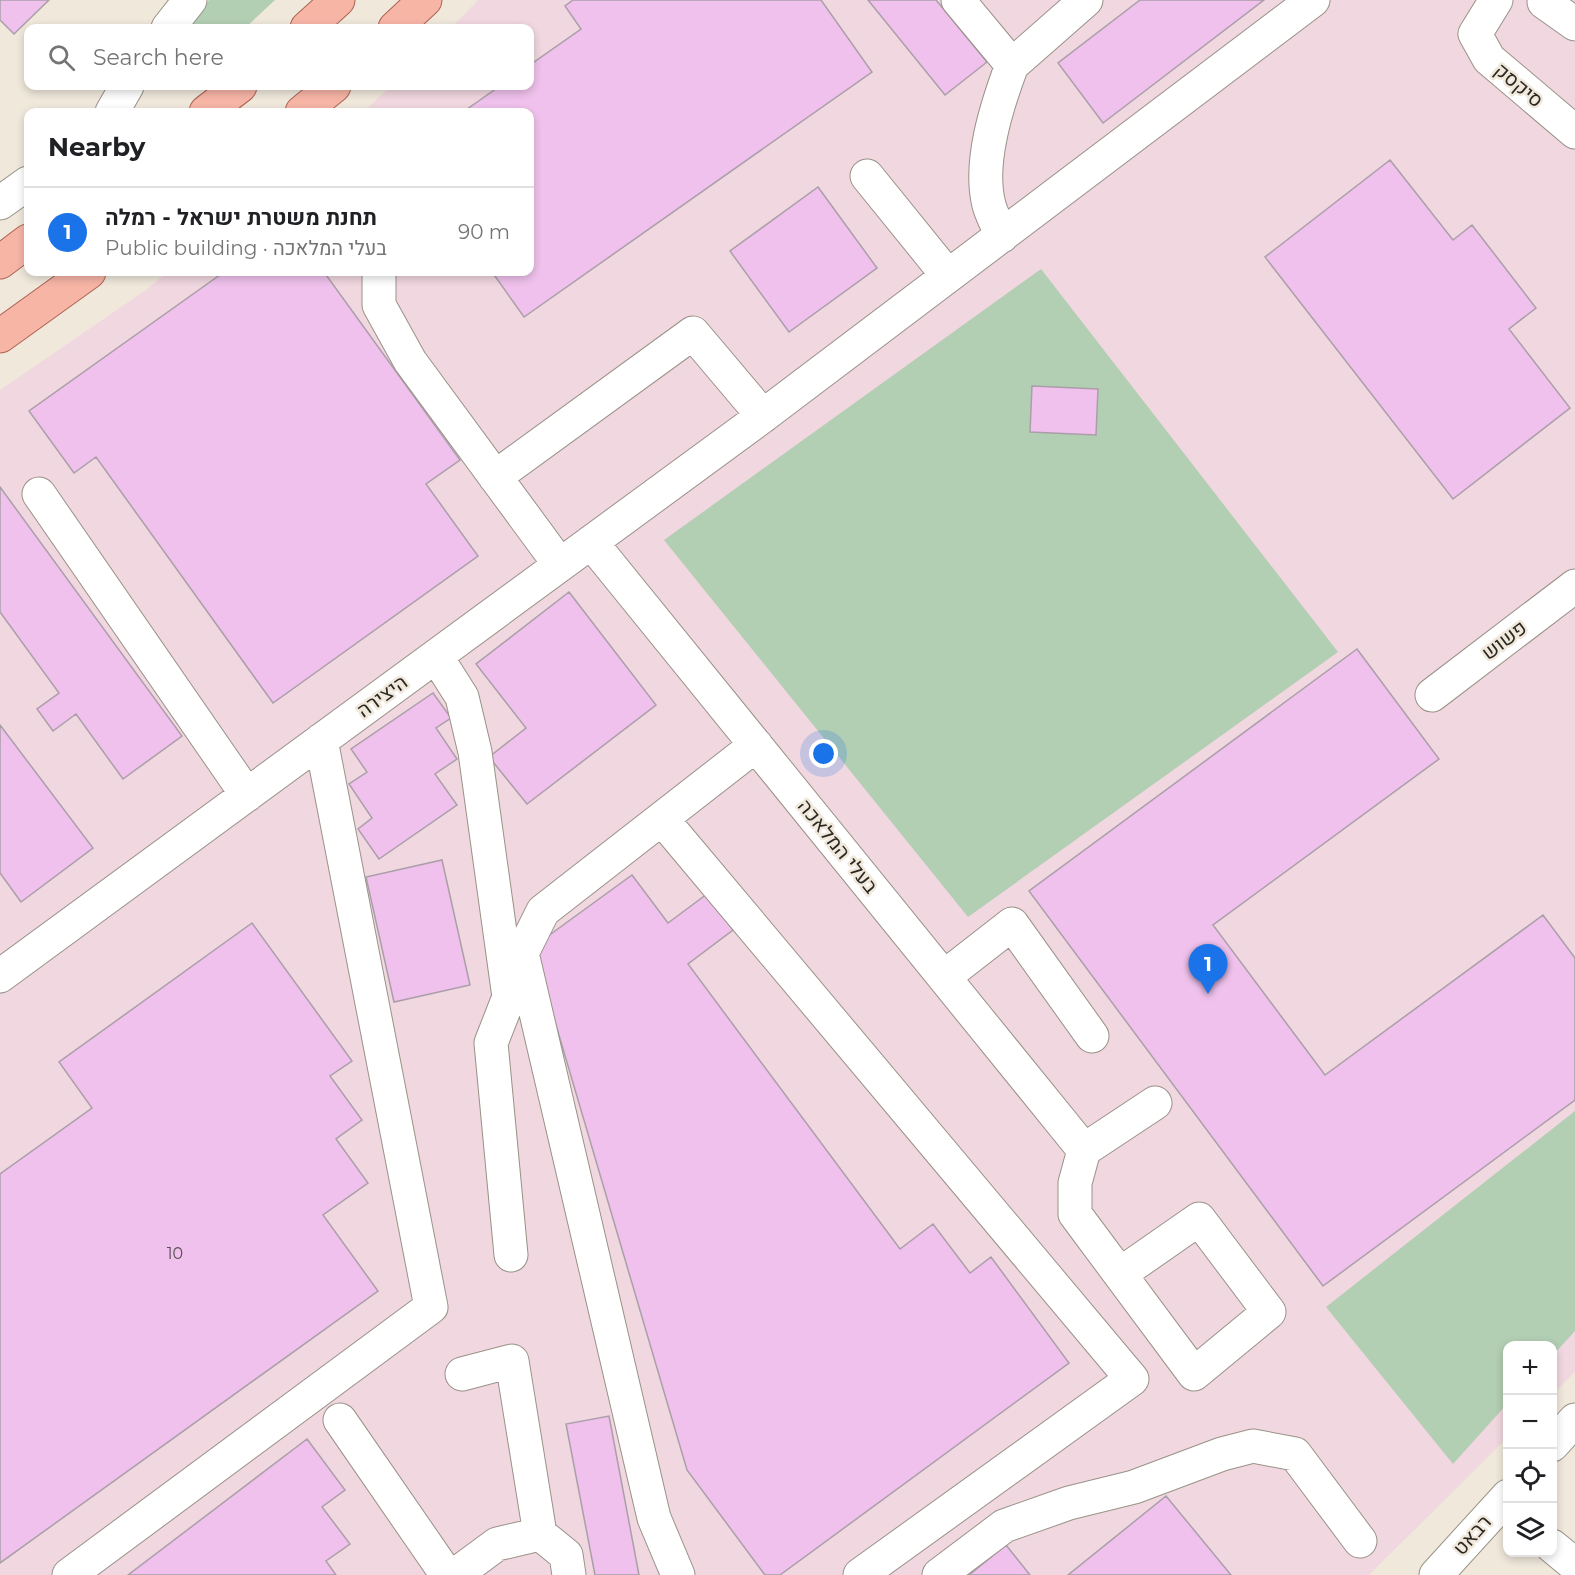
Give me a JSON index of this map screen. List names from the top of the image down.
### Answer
{
  "streets": {
    "street": [
      "סיקסק",
      "פשוש",
      "היצירה",
      "בעלי המלאכה",
      "רבאט"
    ]
  },
  "crossings": [
    ["היצירה", "בעלי המלאכה"]
  ],
  "house_numbers": ["10"],
  "page": {
    "search": "Search here",
    "heading": "Nearby",
    "list": [
      {
        "mark": "1",
        "name": "תחנת משטרת ישראל - רמלה",
        "note": "Public building · בעלי המלאכה",
        "value": "90 m"
      }
    ],
    "pins": "1",
    "map_buttons": ["+", "−"]
  }
}
